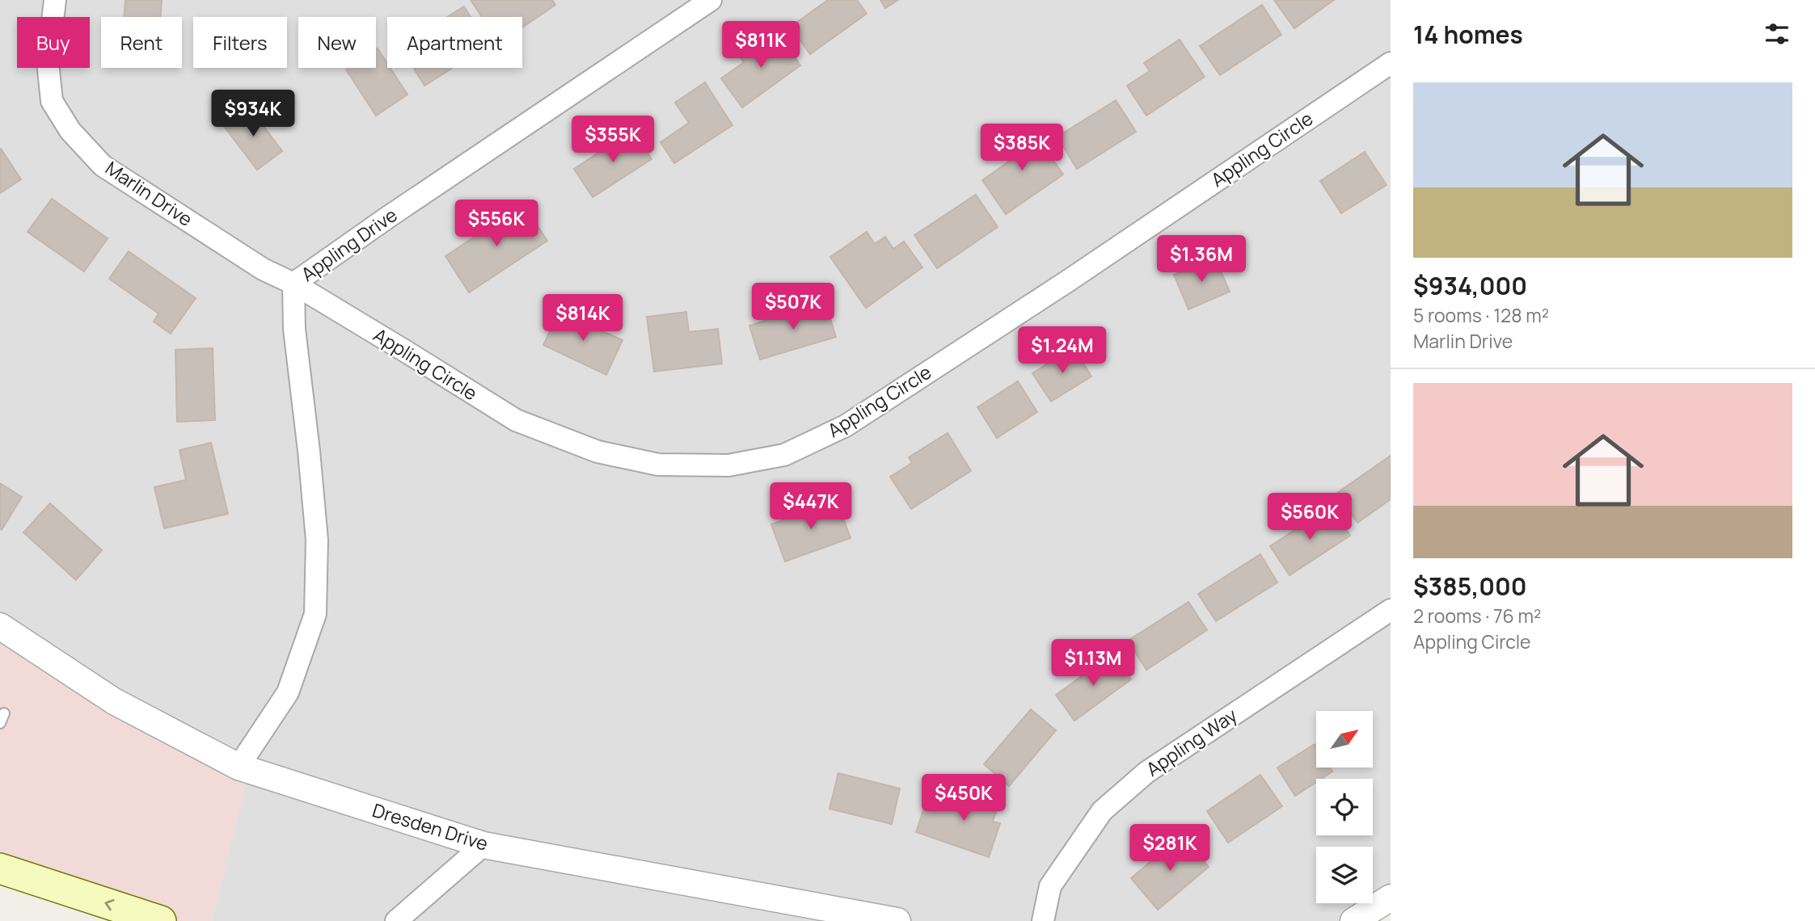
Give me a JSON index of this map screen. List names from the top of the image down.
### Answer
{
  "streets": {
    "street": [
      "Appling Circle",
      "Marlin Drive",
      "Appling Drive",
      "Appling Way",
      "Dresden Drive"
    ]
  },
  "crossings": [
    ["Appling Circle", "Marlin Drive"],
    ["Appling Circle", "Appling Drive"],
    ["Marlin Drive", "Appling Drive"],
    ["Appling Drive", "Dresden Drive"]
  ],
  "north": "top right",
  "page": {
    "heading": "14 homes",
    "chip": [
      "Buy",
      "Rent",
      "Filters",
      "New",
      "Apartment"
    ],
    "price": [
      "$811K",
      "$934K",
      "$355K",
      "$385K",
      "$556K",
      "$1.36M",
      "$507K",
      "$814K",
      "$1.24M",
      "$447K",
      "$560K",
      "$1.13M",
      "$450K",
      "$281K"
    ],
    "list": [
      {
        "name": "$934,000",
        "note": "5 rooms · 128 m² · Marlin Drive"
      },
      {
        "name": "$385,000",
        "note": "2 rooms · 76 m² · Appling Circle"
      }
    ]
  }
}
